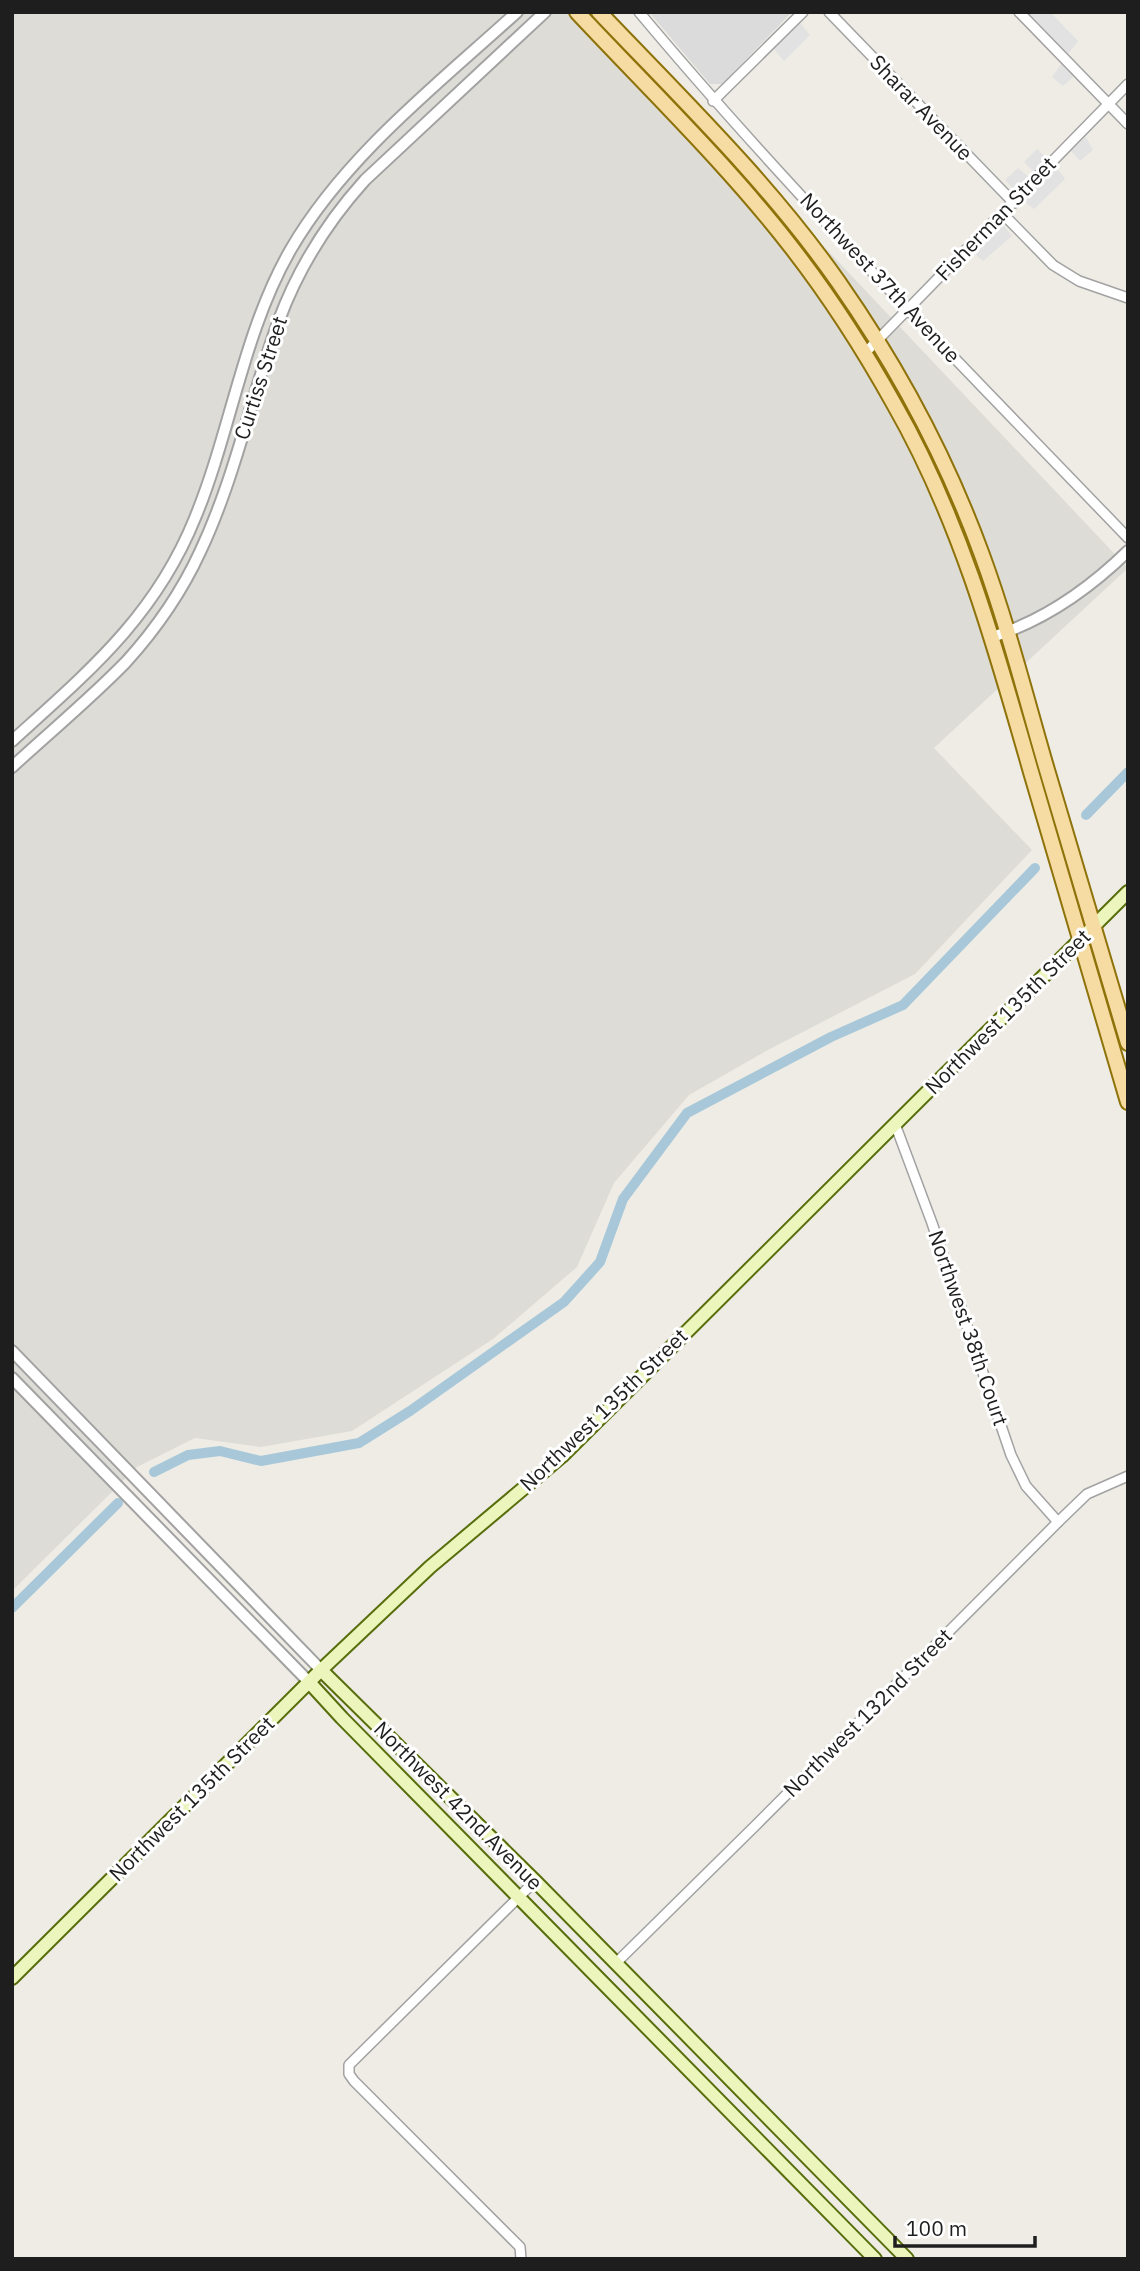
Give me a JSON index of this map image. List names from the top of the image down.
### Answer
{
  "streets": {
    "main road": ["Northwest 135th Street", "Northwest 42nd Avenue"],
    "street": [
      "Sharar Avenue",
      "Fisherman Street",
      "Northwest 37th Avenue",
      "Curtiss Street",
      "Northwest 38th Court",
      "Northwest 132nd Street"
    ]
  },
  "crossings": [
    ["Sharar Avenue", "Fisherman Street"],
    ["Fisherman Street", "Northwest 37th Avenue"],
    ["Northwest 135th Street", "Northwest 38th Court"],
    ["Northwest 135th Street", "Northwest 42nd Avenue"],
    ["Northwest 38th Court", "Northwest 132nd Street"],
    ["Northwest 132nd Street", "Northwest 42nd Avenue"]
  ],
  "scale_bar": "100 m"
}
